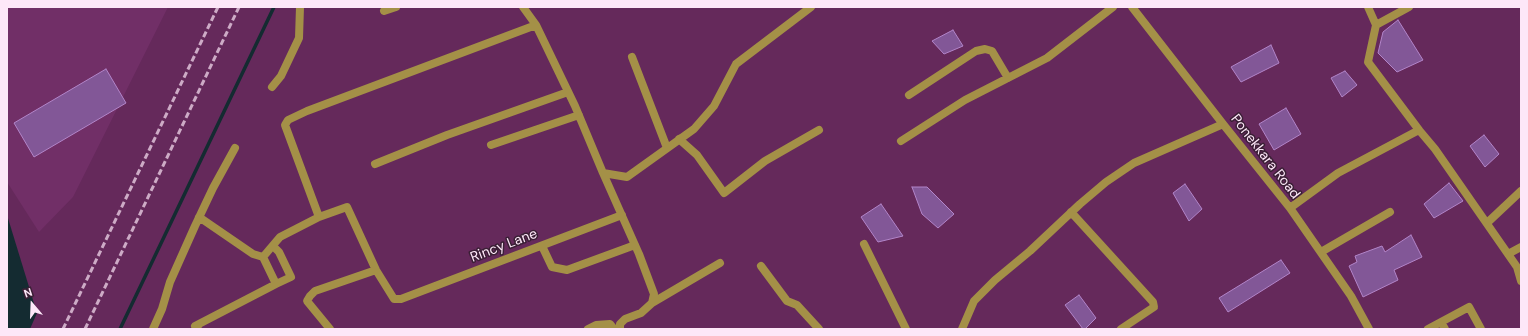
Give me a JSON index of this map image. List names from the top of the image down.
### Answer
{
  "streets": {
    "street": ["Ponekkara Road", "Rincy Lane"]
  },
  "north": "top"
}
